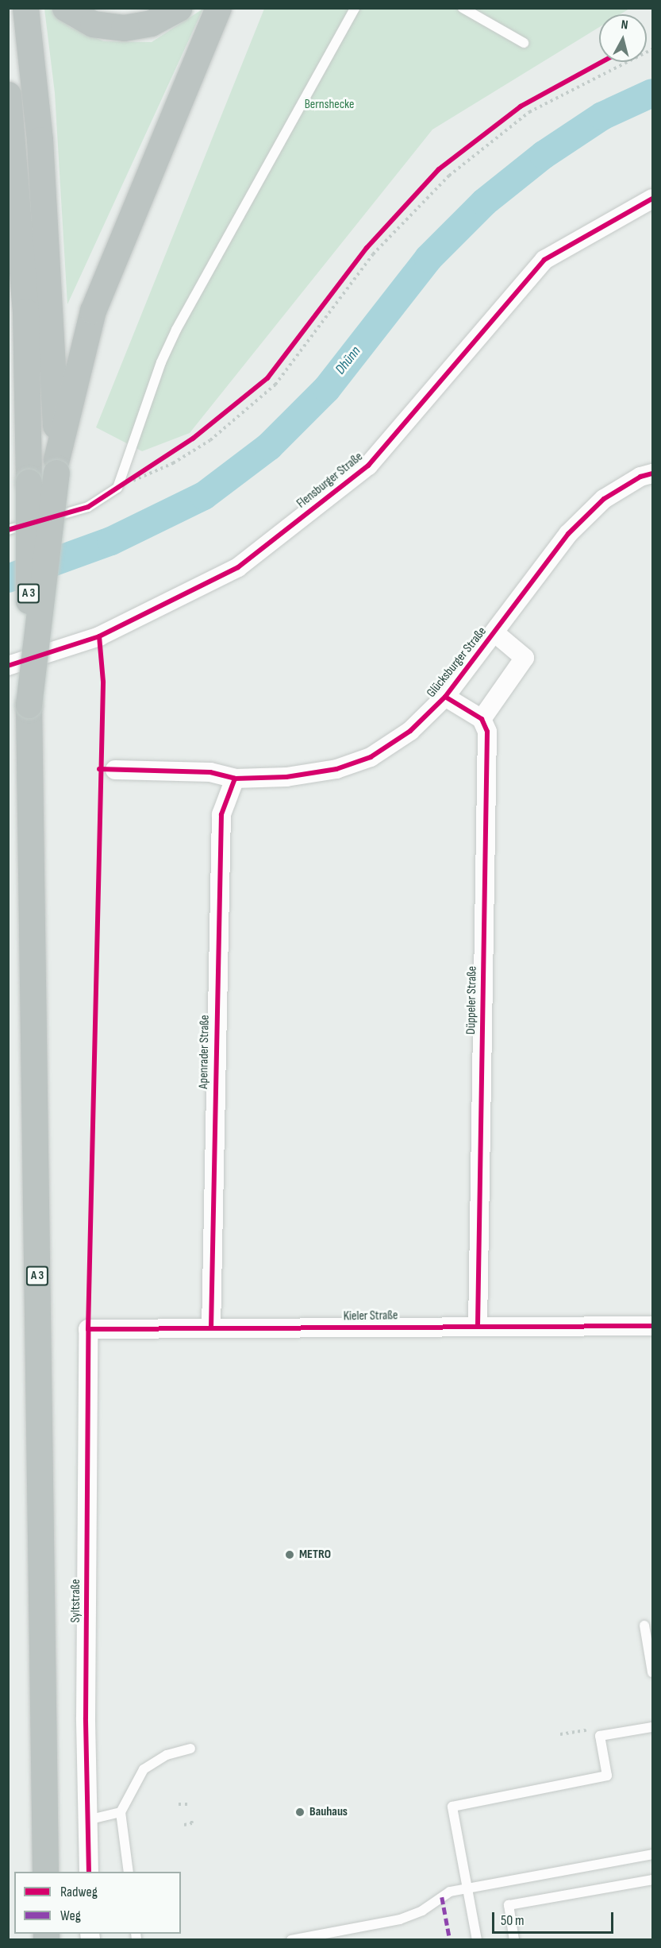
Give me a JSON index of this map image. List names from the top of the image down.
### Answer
{
  "streets": {
    "highway": ["A 3"],
    "street": [
      "Flensburger Straße",
      "Glücksburger Straße",
      "Düppeler Straße",
      "Apenrader Straße",
      "Kieler Straße",
      "Syltstraße"
    ]
  },
  "crossings": [
    ["Glücksburger Straße", "Düppeler Straße"],
    ["Glücksburger Straße", "Apenrader Straße"],
    ["Düppeler Straße", "Kieler Straße"],
    ["Apenrader Straße", "Kieler Straße"],
    ["Kieler Straße", "Syltstraße"]
  ],
  "water": ["Dhünn"],
  "parks": ["Bernshecke"],
  "places": ["METRO", "Bauhaus"],
  "legend": ["Radweg", "Weg"],
  "scale_bar": "50 m",
  "north": "top"
}
